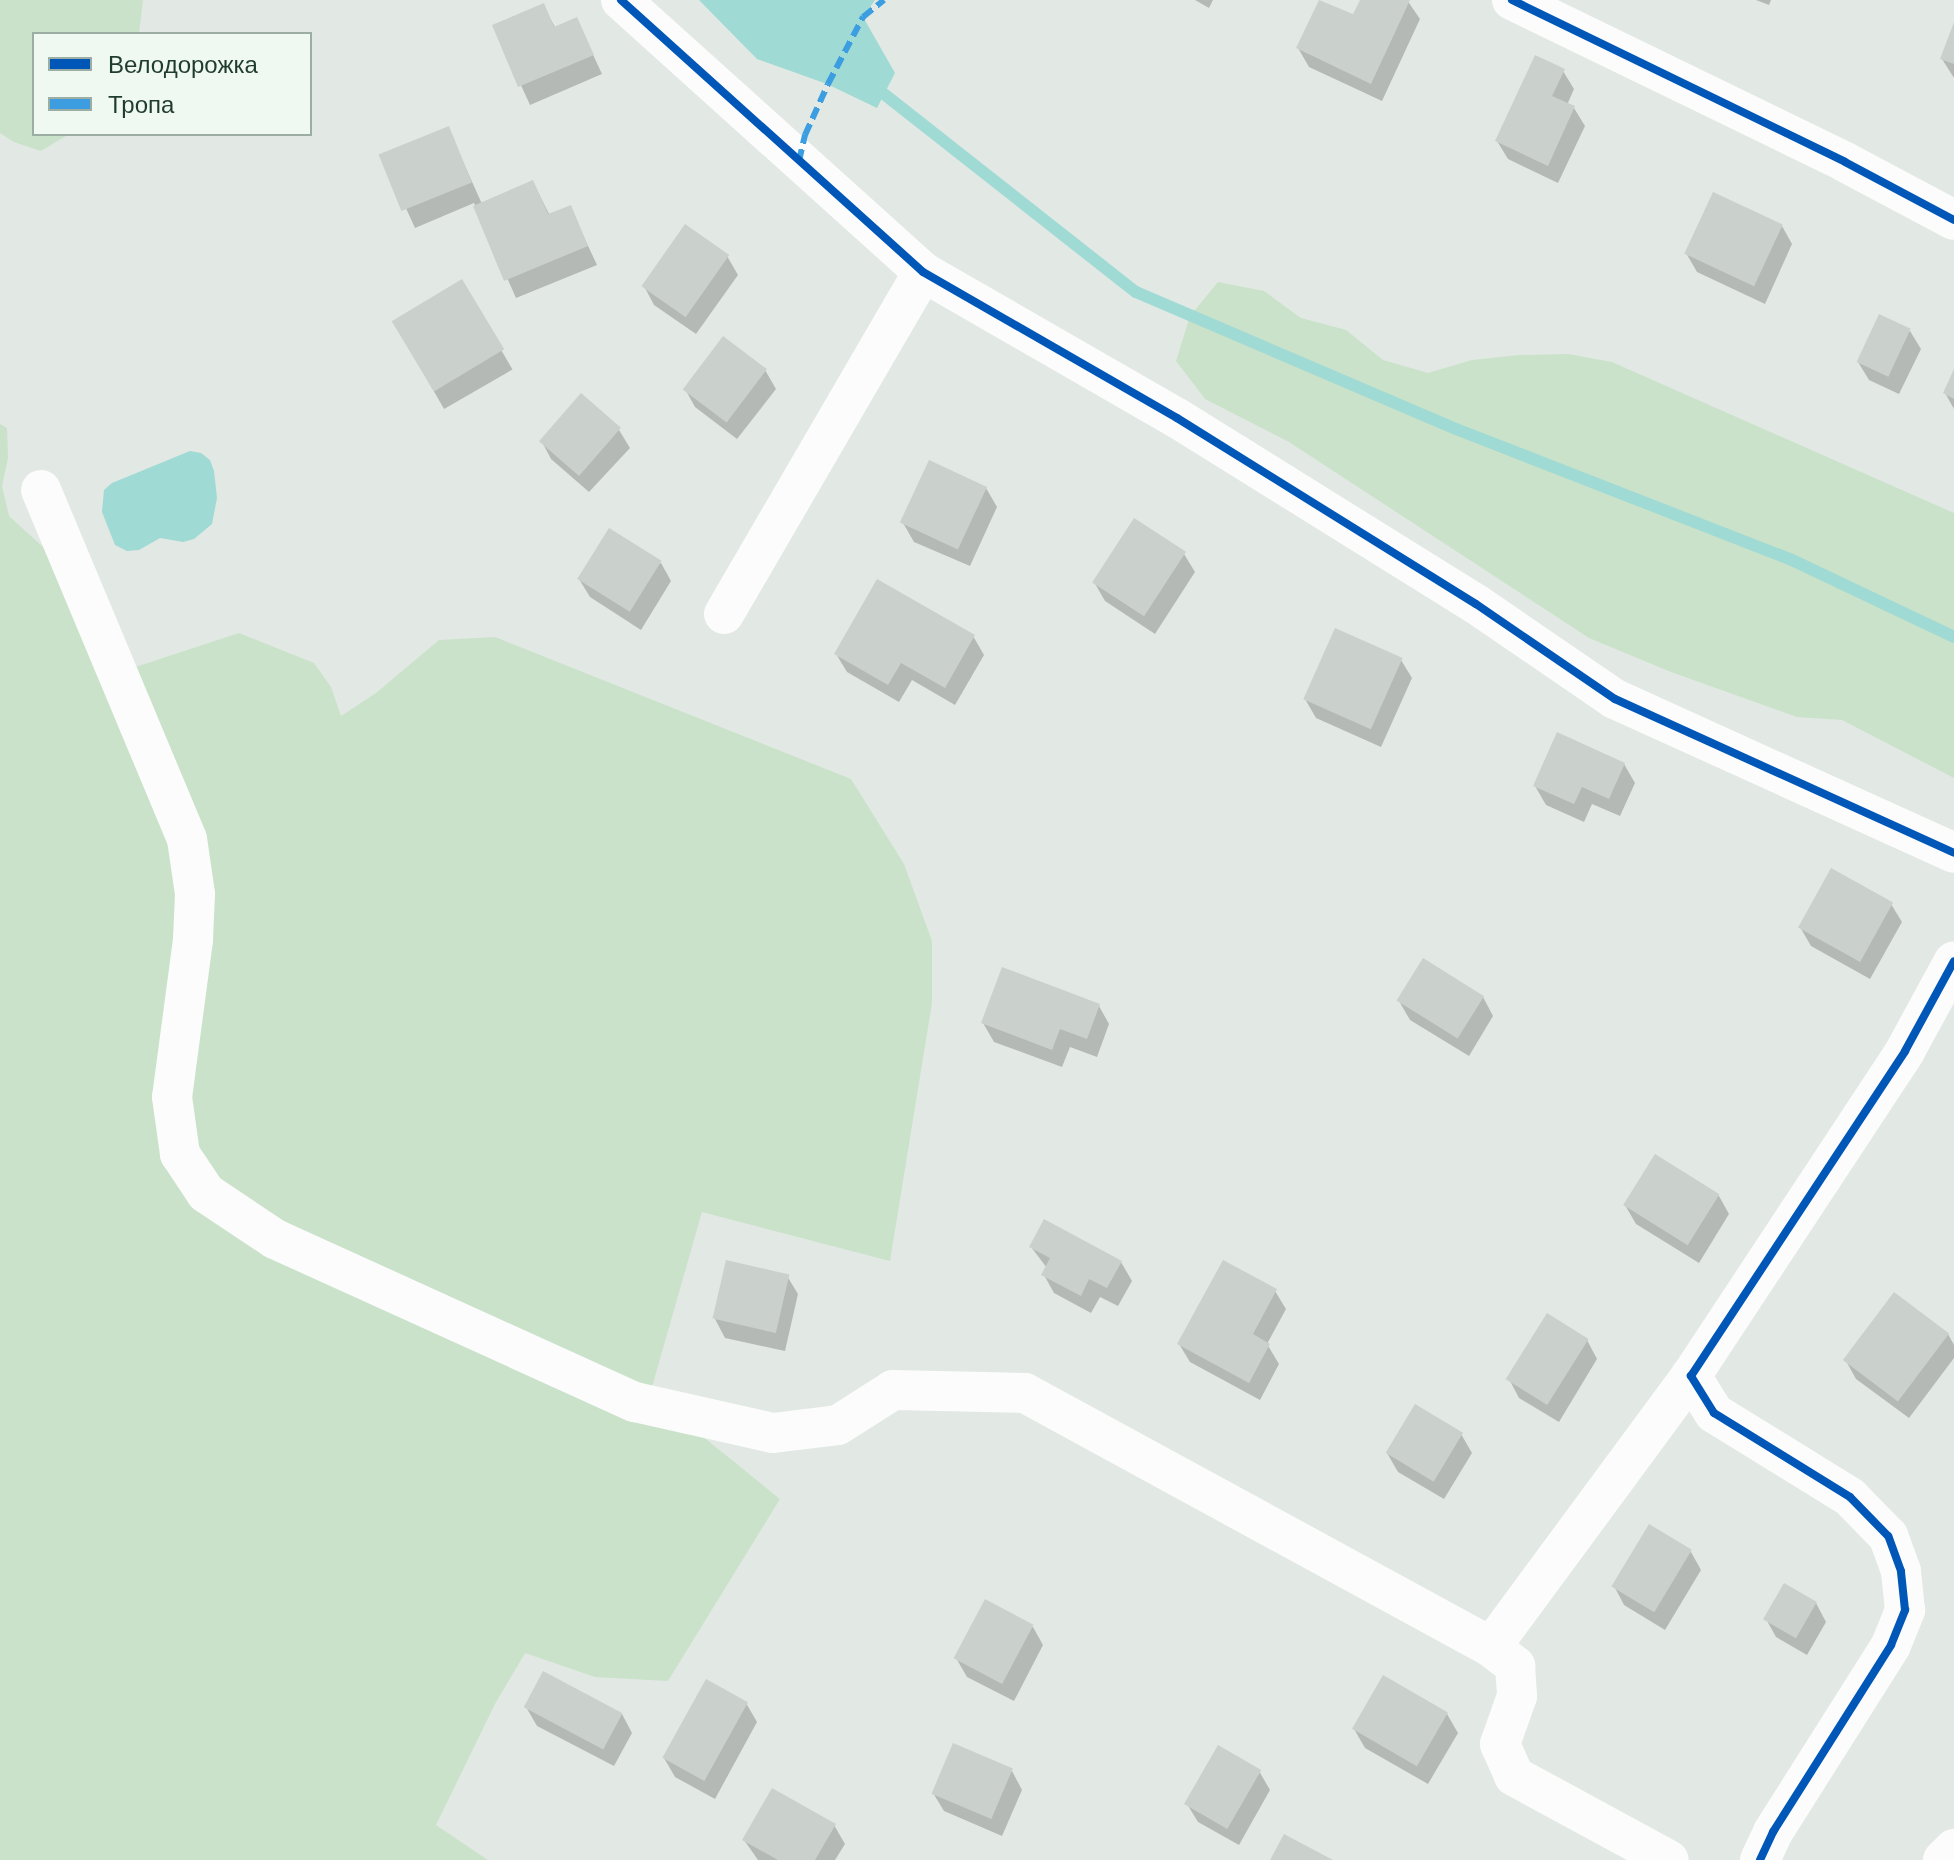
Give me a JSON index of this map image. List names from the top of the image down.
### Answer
{
  "legend": ["Велодорожка", "Тропа"]
}
